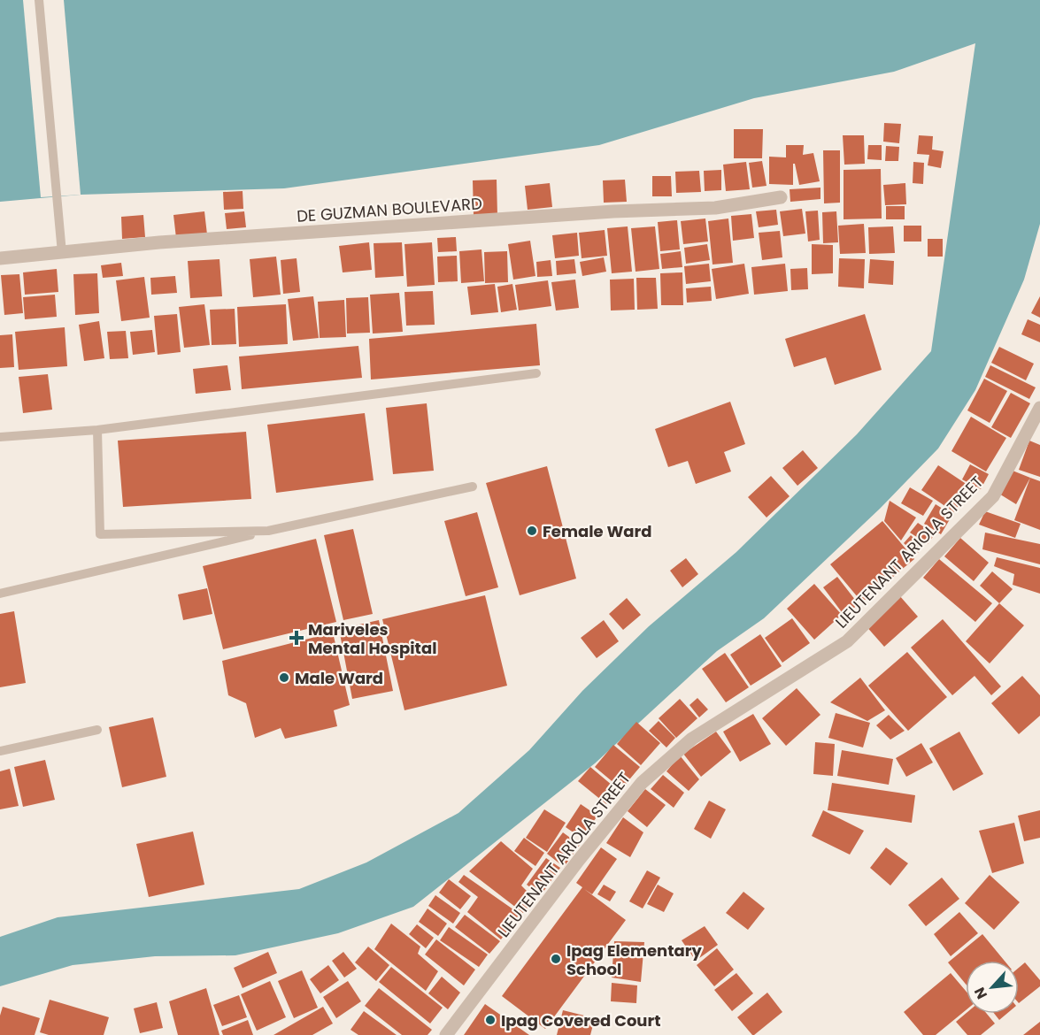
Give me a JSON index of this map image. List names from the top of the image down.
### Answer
{
  "streets": {
    "street": ["DE GUZMAN BOULEVARD", "LIEUTENANT ARIOLA STREET"]
  },
  "places": {
    "other": [
      "Female Ward",
      "Male Ward",
      "Ipag Elementary School",
      "Ipag Covered Court"
    ],
    "health": ["Mariveles Mental Hospital"]
  },
  "north": "bottom left"
}
